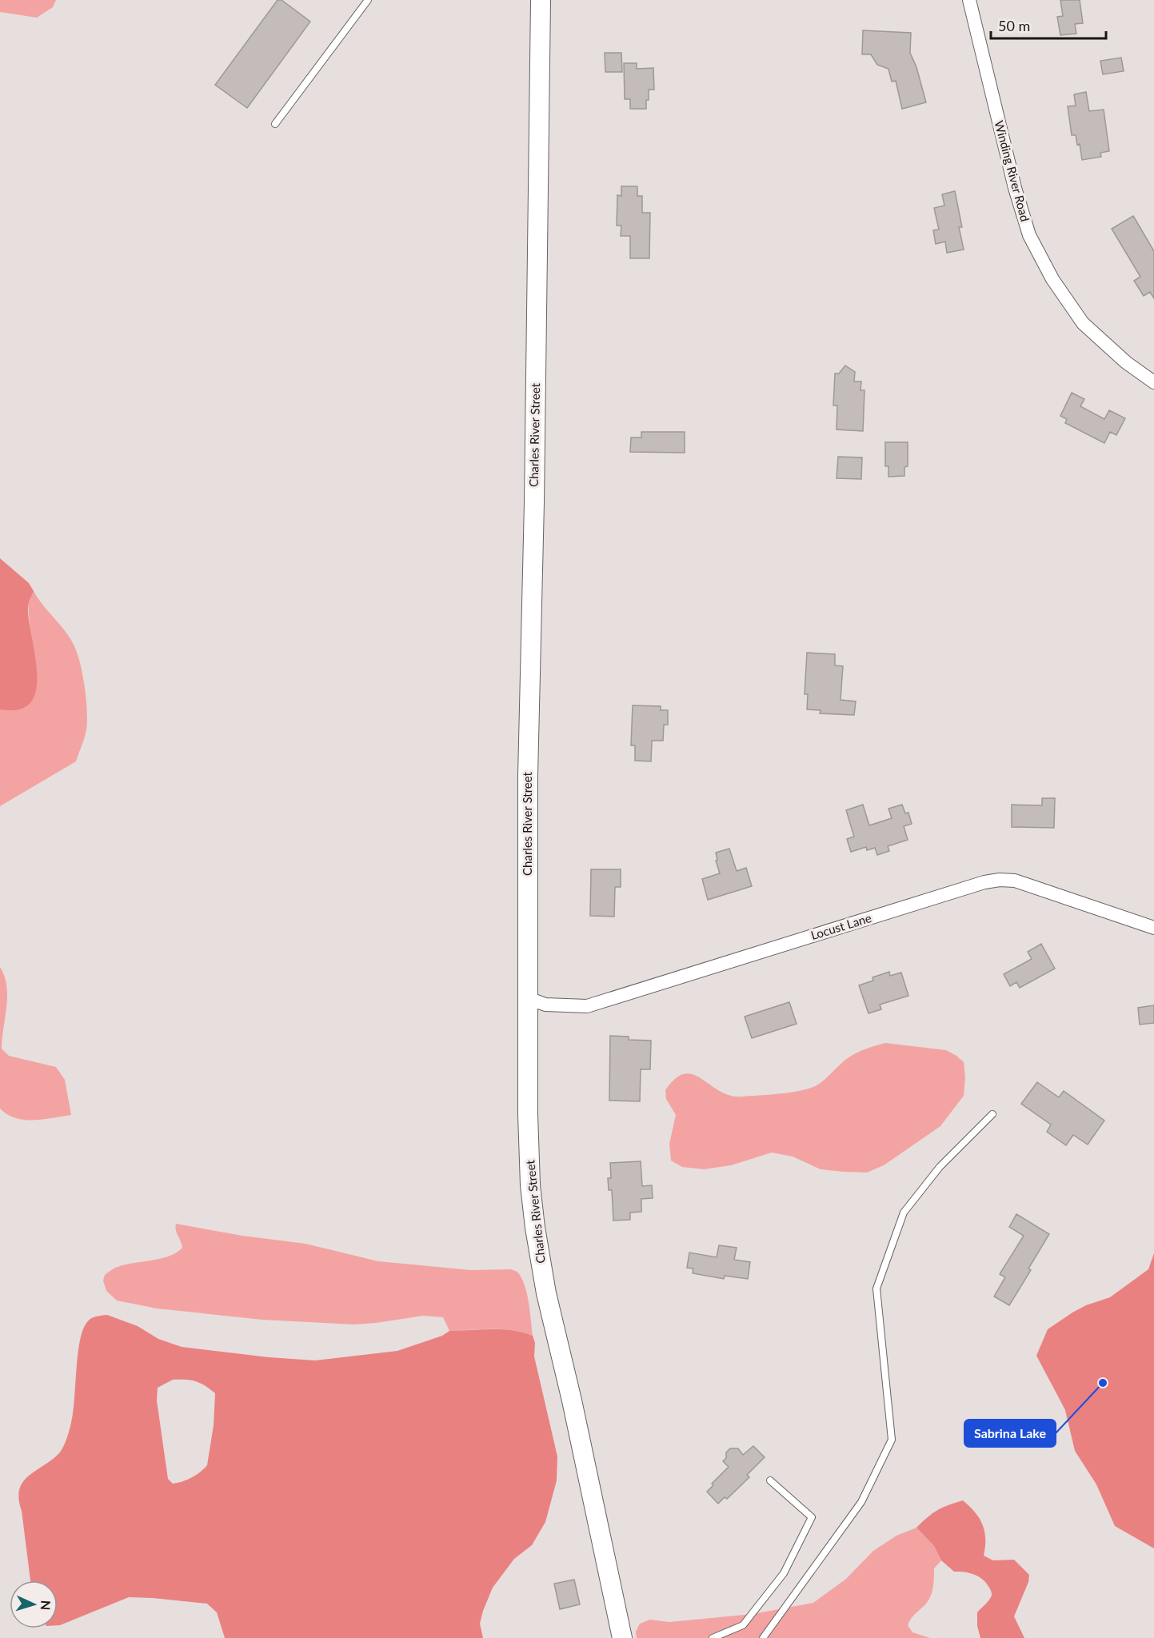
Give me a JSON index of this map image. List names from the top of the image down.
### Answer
{
  "streets": {
    "street": ["Winding River Road", "Charles River Street", "Locust Lane"]
  },
  "crossings": [
    ["Charles River Street", "Locust Lane"]
  ],
  "places": ["Sabrina Lake"],
  "scale_bar": "50 m",
  "north": "right"
}
